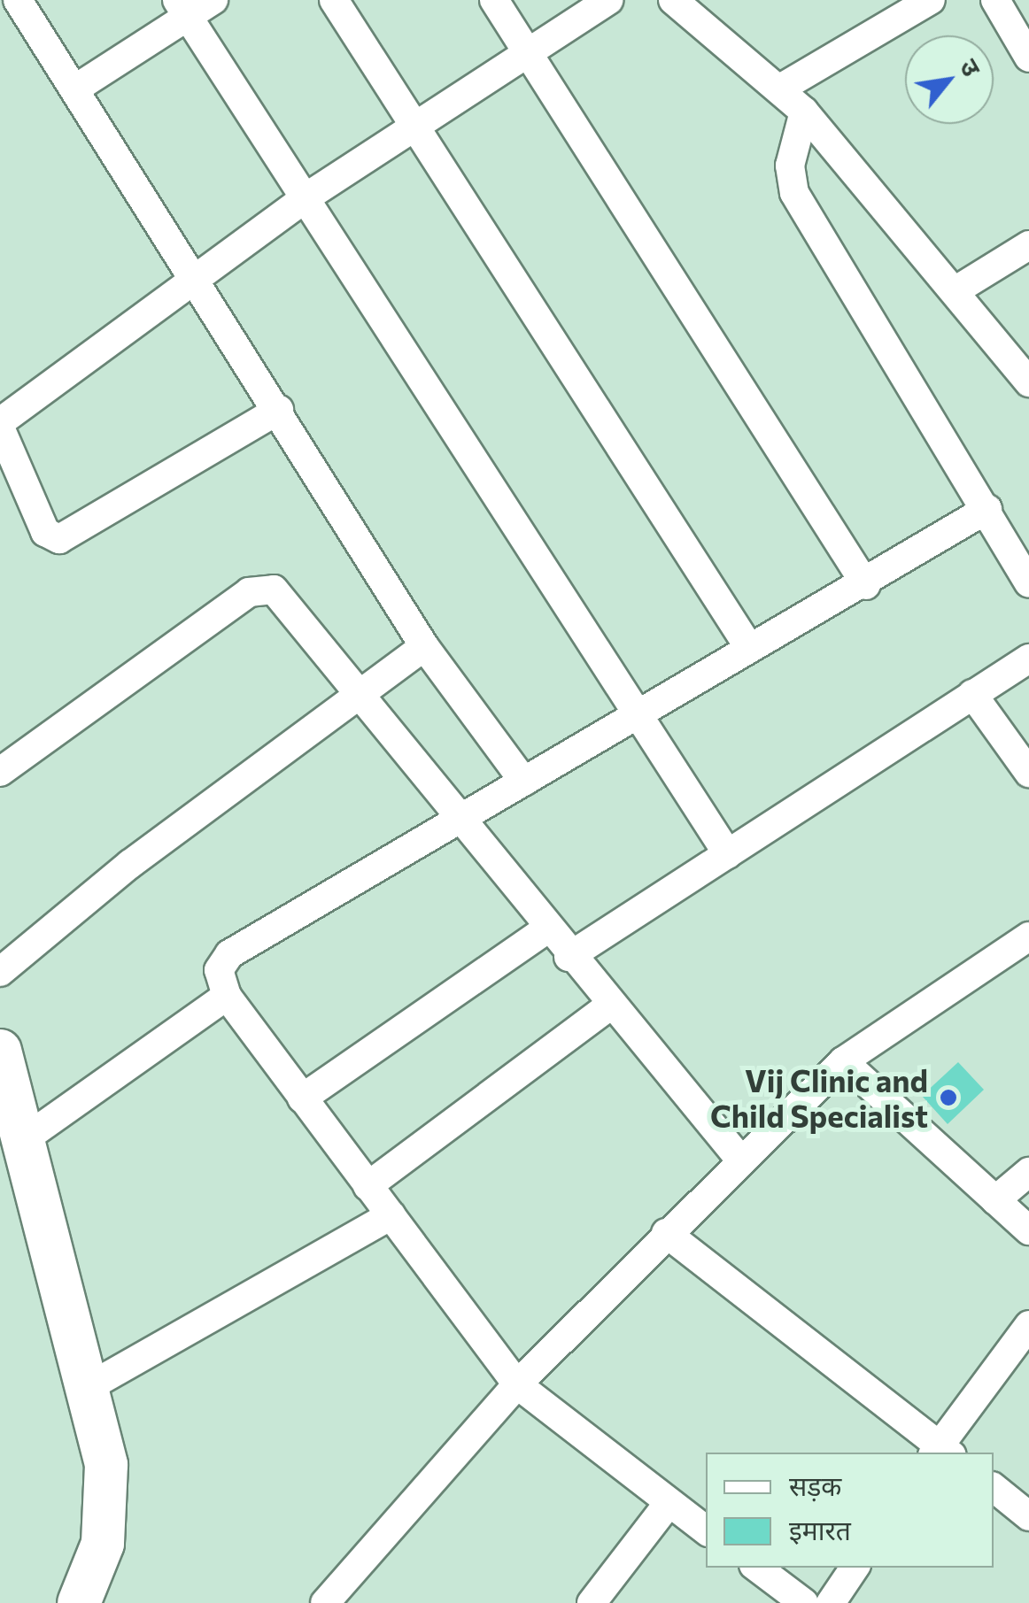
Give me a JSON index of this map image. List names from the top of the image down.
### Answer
{
  "places": ["Vij Clinic and Child Specialist"],
  "legend": ["सड़क", "इमारत"],
  "north": "top right"
}
